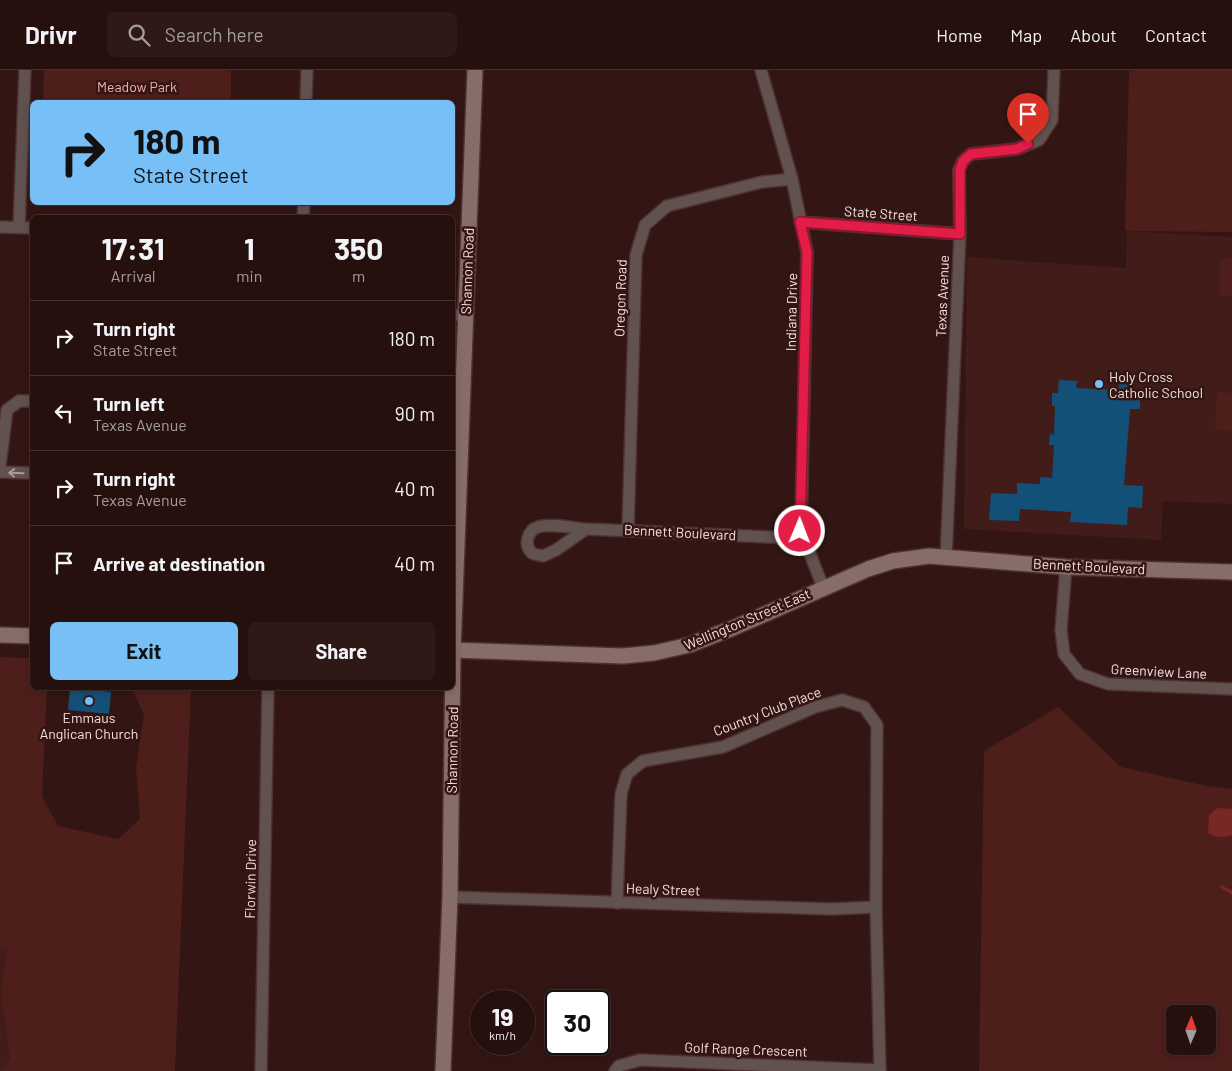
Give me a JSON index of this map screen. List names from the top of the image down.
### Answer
{
  "streets": {
    "street": [
      "State Street",
      "Shannon Road",
      "Texas Avenue",
      "Oregon Road",
      "Indiana Drive",
      "Bennett Boulevard",
      "Wellington Street East",
      "Greenview Lane",
      "Country Club Place",
      "Florwin Drive",
      "Healy Street",
      "Golf Range Crescent"
    ]
  },
  "crossings": [
    ["State Street", "Texas Avenue"],
    ["State Street", "Indiana Drive"],
    ["Shannon Road", "Healy Street"],
    ["Texas Avenue", "Bennett Boulevard"],
    ["Texas Avenue", "Wellington Street East"],
    ["Oregon Road", "Indiana Drive"],
    ["Oregon Road", "Bennett Boulevard"],
    ["Indiana Drive", "Bennett Boulevard"],
    ["Bennett Boulevard", "Wellington Street East"],
    ["Bennett Boulevard", "Greenview Lane"],
    ["Country Club Place", "Healy Street"],
    ["Country Club Place", "Golf Range Crescent"]
  ],
  "parks": ["Meadow Park"],
  "places": ["Holy Cross Catholic School", "Emmaus Anglican Church"],
  "north": "top",
  "page": {
    "header": "Drivr",
    "search": "Search here",
    "nav": [
      "Home",
      "Map",
      "About",
      "Contact"
    ],
    "turn": ["180 m", "State Street"],
    "eta": [
      "17:31",
      "Arrival",
      "1",
      "min",
      "350",
      "m"
    ],
    "list": [
      {
        "name": "Turn right",
        "note": "State Street",
        "value": "180 m"
      },
      {
        "name": "Turn left",
        "note": "Texas Avenue",
        "value": "90 m"
      },
      {
        "name": "Turn right",
        "note": "Texas Avenue",
        "value": "40 m"
      },
      {
        "name": "Arrive at destination",
        "value": "40 m"
      }
    ],
    "buttons": ["Exit", "Share"],
    "speed": "19 km/h",
    "limit": "30"
  }
}
